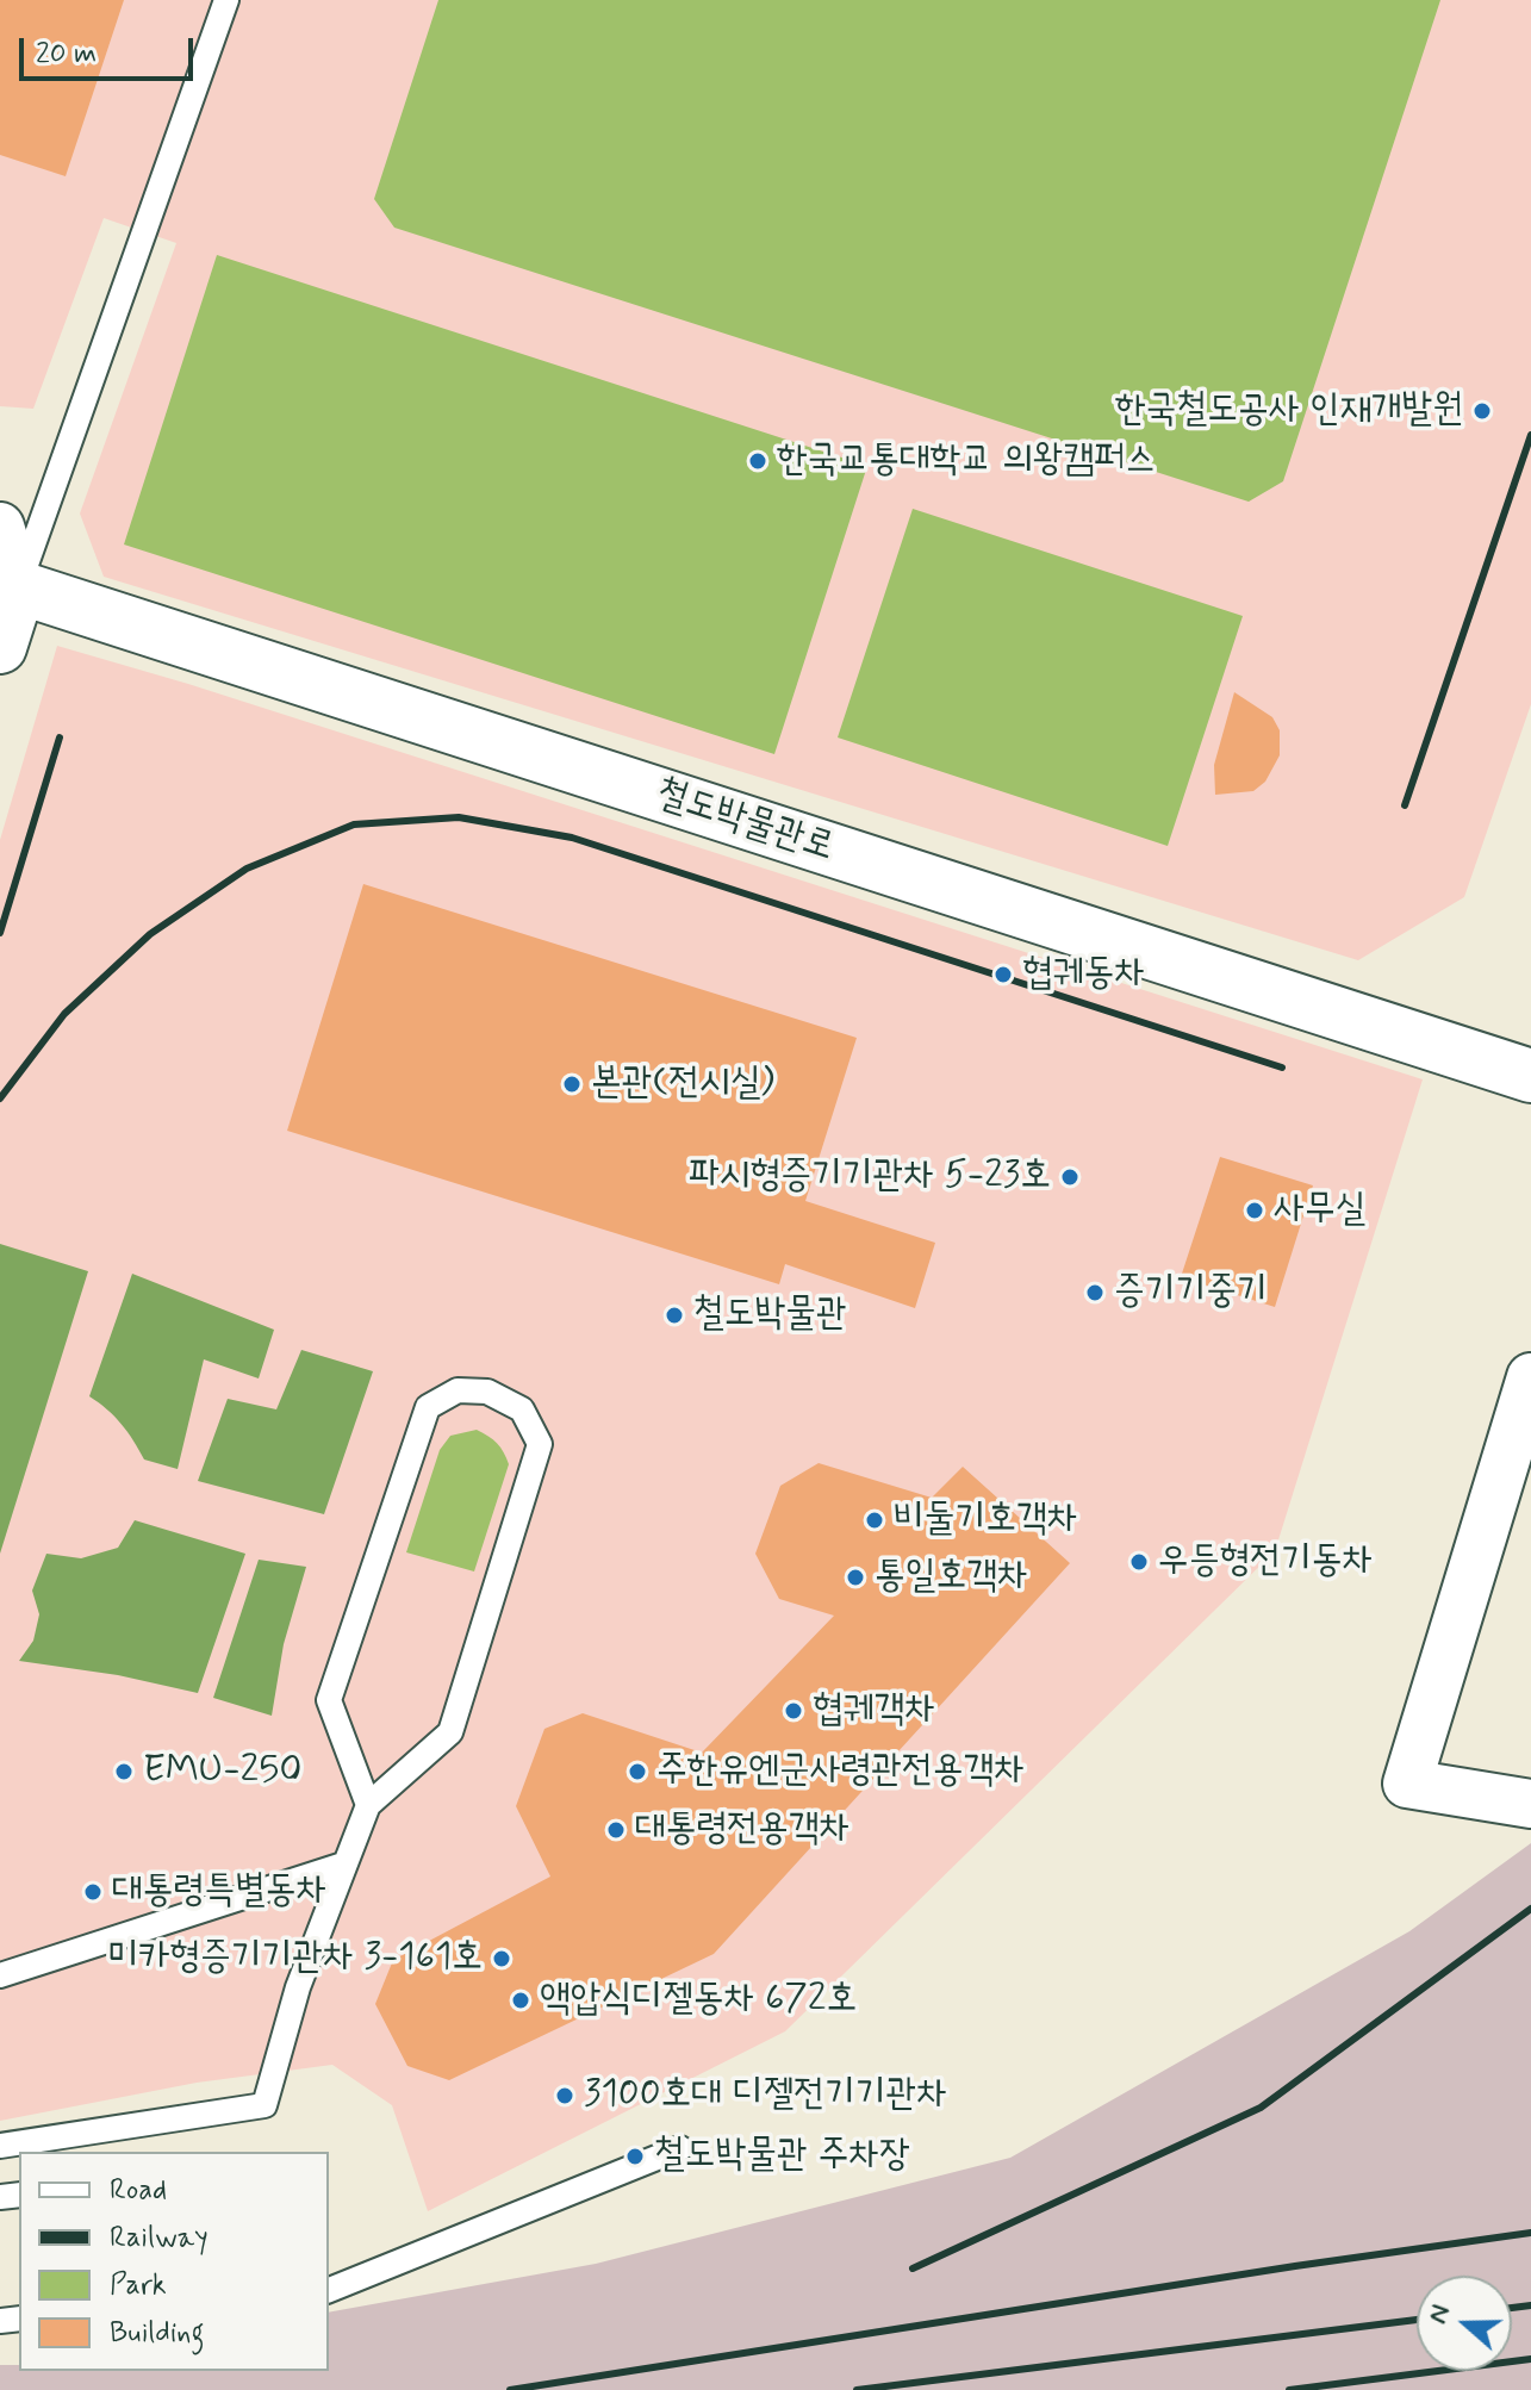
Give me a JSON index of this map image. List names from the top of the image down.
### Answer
{
  "streets": {
    "street": ["철도박물관로"]
  },
  "places": [
    "한국철도공사 인재개발원",
    "한국교통대학교 의왕캠퍼스",
    "협궤동차",
    "본관(전시실)",
    "파시형증기기관차 5-23호",
    "사무실",
    "증기기중기",
    "철도박물관",
    "비둘기호객차",
    "우등형전기동차",
    "통일호객차",
    "협궤객차",
    "EMU-250",
    "주한유엔군사령관전용객차",
    "대통령전용객차",
    "대통령특별동차",
    "미카형증기기관차 3-161호",
    "액압식디젤동차 672호",
    "3100호대 디젤전기기관차",
    "철도박물관 주차장"
  ],
  "legend": [
    "Road",
    "Railway",
    "Park",
    "Building"
  ],
  "scale_bar": "20 m",
  "north": "left"
}
